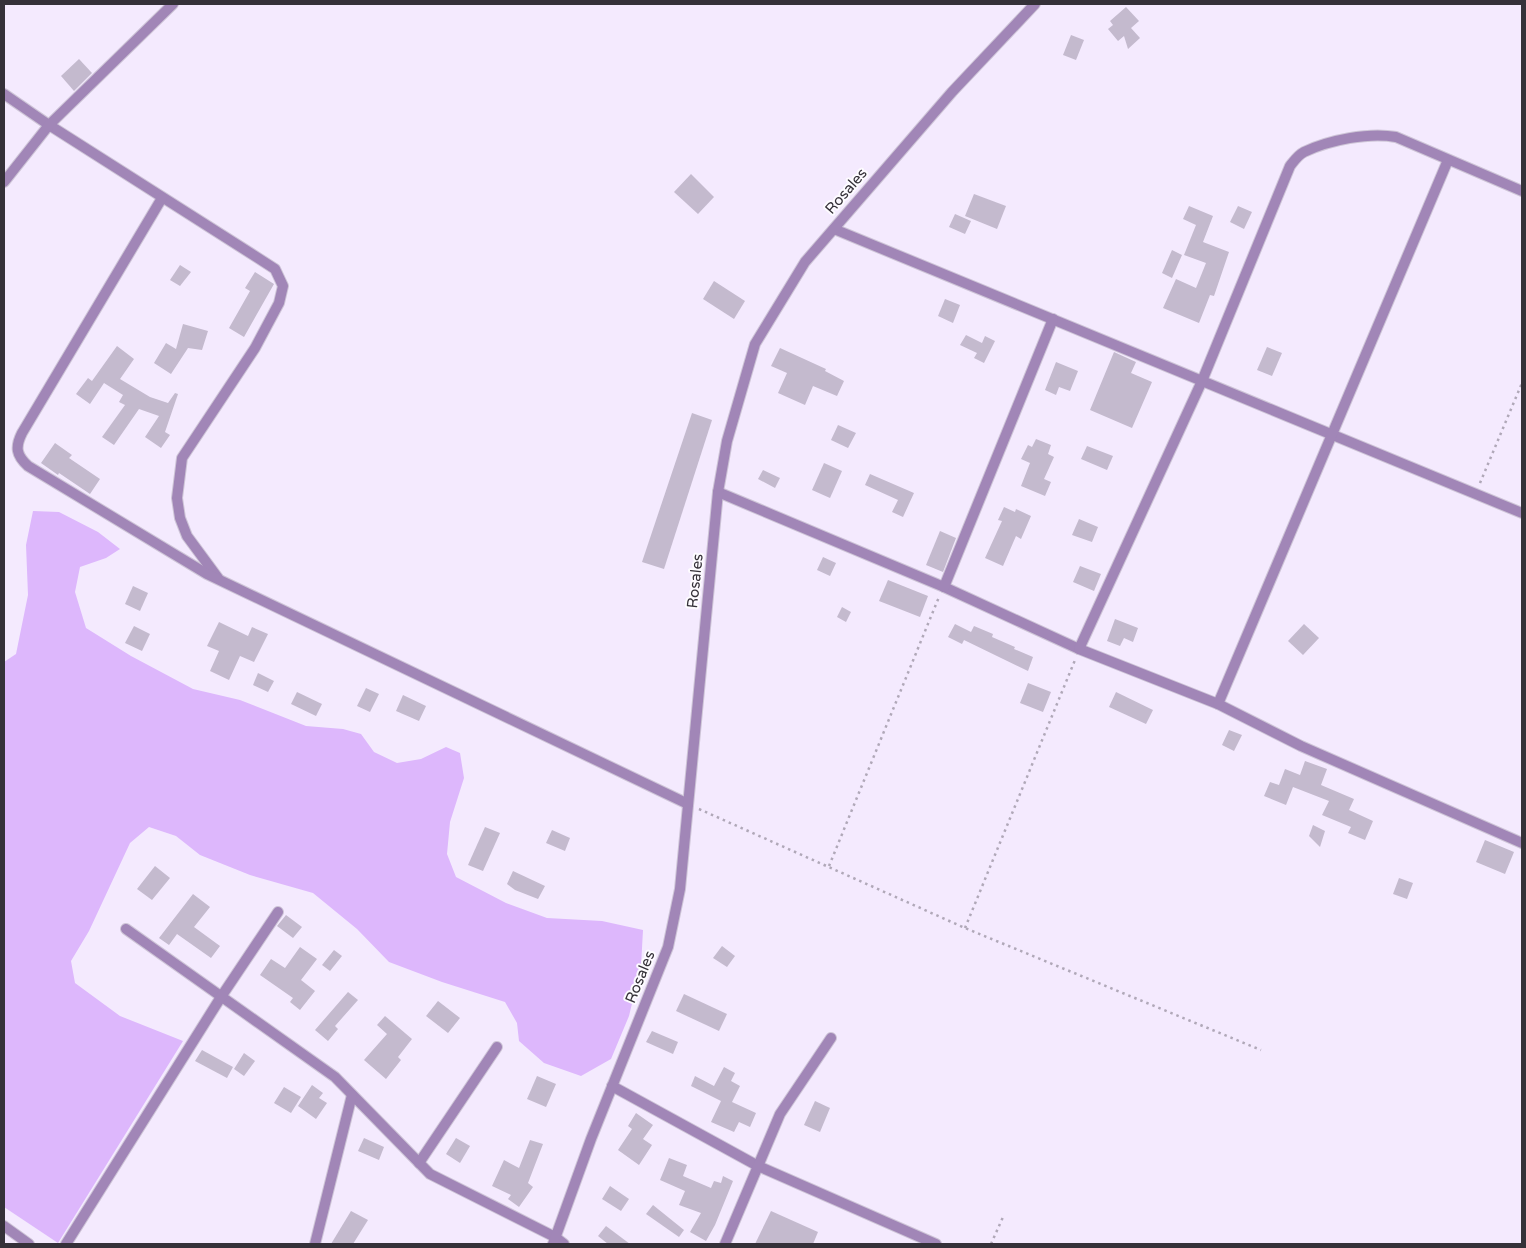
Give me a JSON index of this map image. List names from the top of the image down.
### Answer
{
  "streets": {
    "street": ["Rosales"]
  }
}
